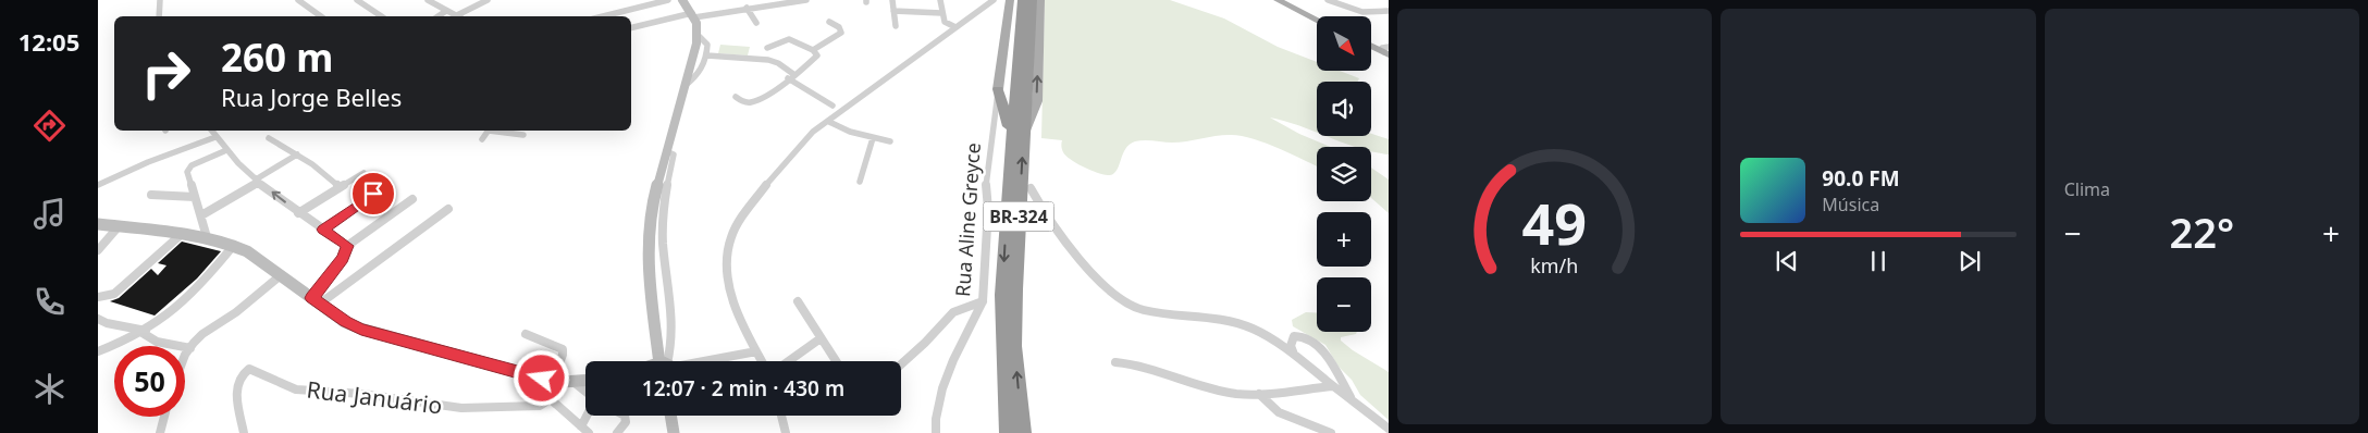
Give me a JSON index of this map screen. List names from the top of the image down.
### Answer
{
  "streets": {
    "highway": ["BR-324"],
    "street": ["Rua Aline Greyce", "Rua Januário"]
  },
  "north": "bottom right",
  "page": {
    "tabs": "12:05",
    "tile": "Clima",
    "map_buttons": ["+", "−"],
    "turn": ["260 m", "Rua Jorge Belles"],
    "song": ["90.0 FM", "Música"],
    "heat": ["−", "22°", "+"],
    "limit": "50",
    "trip": "12:07 · 2 min · 430 m",
    "gauge": ["49", "km/h"]
  }
}
